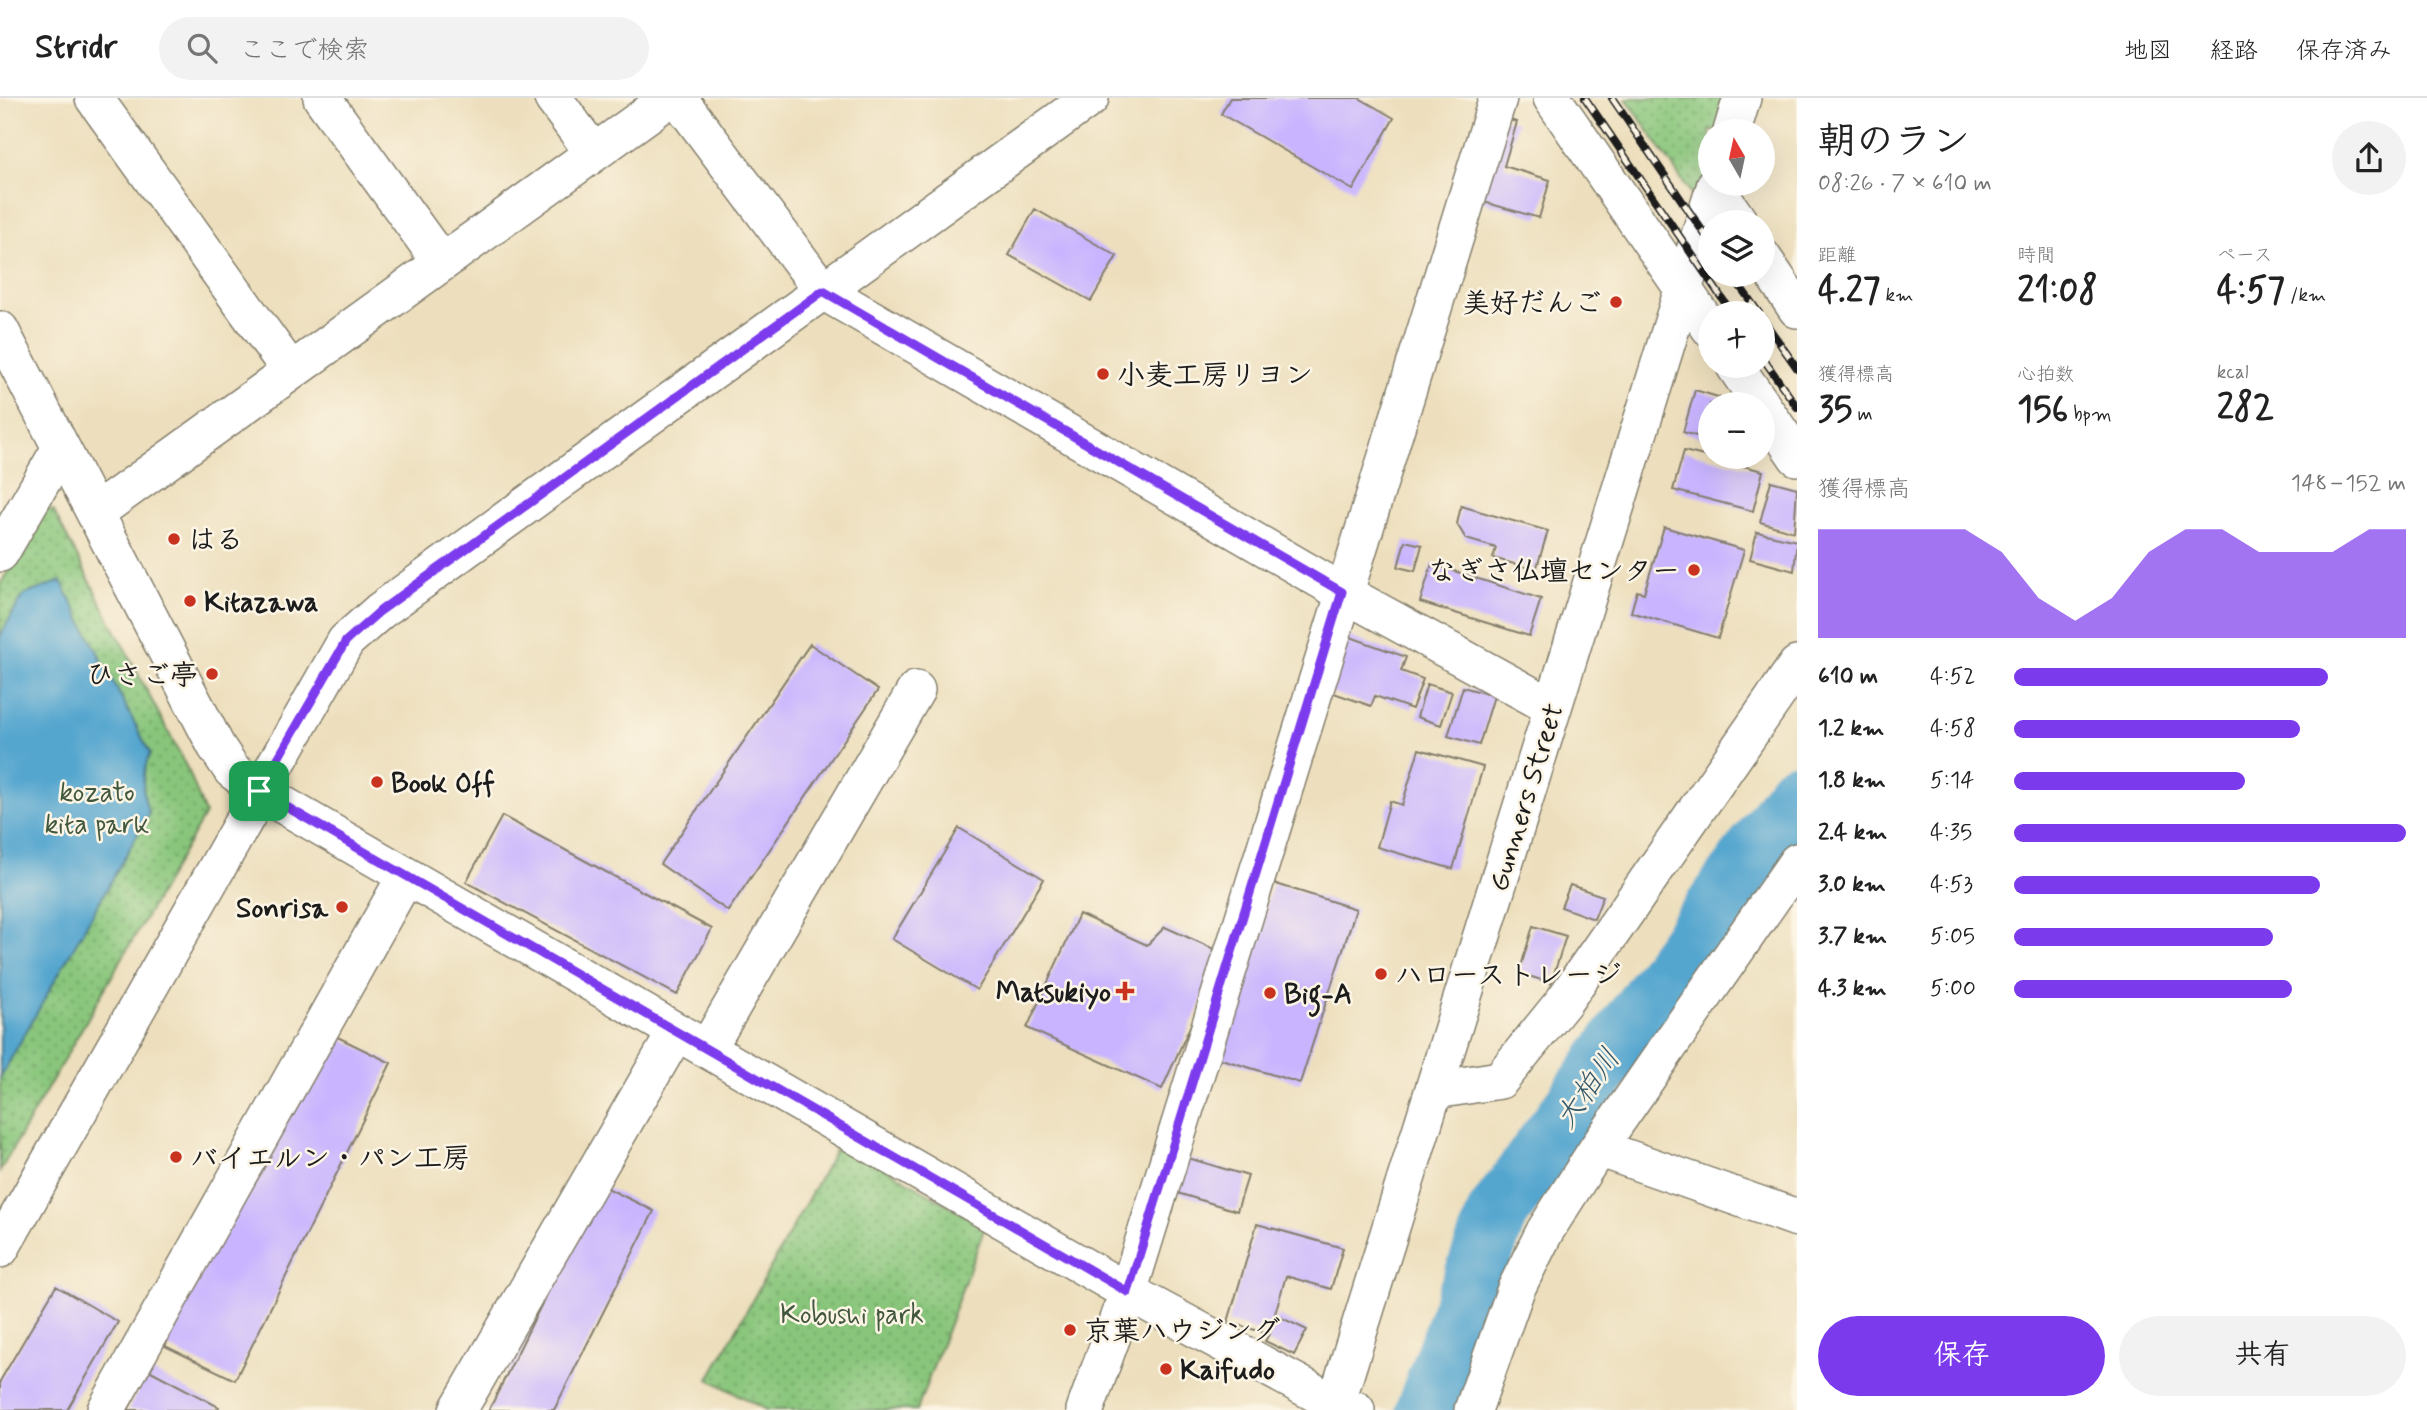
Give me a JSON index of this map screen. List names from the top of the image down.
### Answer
{
  "streets": {
    "street": ["Gunners Street"]
  },
  "water": ["大柏川"],
  "parks": ["kozato kita park", "Kobushi park"],
  "places": {
    "other": [
      "美好だんご",
      "小麦工房リヨン",
      "はる",
      "なぎさ仏壇センター",
      "Kitazawa",
      "ひさご亭",
      "Book Off",
      "Sonrisa",
      "ハローストレージ",
      "Big-A",
      "バイエルン・パン工房",
      "京葉ハウジング",
      "Kaifudo"
    ],
    "health": ["Matsukiyo"]
  },
  "north": "top",
  "page": {
    "header": "Stridr",
    "search": "ここで検索",
    "nav": ["地図", "経路", "保存済み"],
    "heading": ["朝のラン", "08:26 · 7 × 610 m"],
    "map_buttons": ["+", "−"],
    "stats": [
      ["距離", "4.27 km"],
      ["時間", "21:08"],
      ["ペース", "4:57 /km"],
      ["獲得標高", "35 m"],
      ["心拍数", "156 bpm"],
      ["kcal", "282"]
    ],
    "chart": ["獲得標高", "148–152 m"],
    "list": [
      {
        "name": "610 m",
        "note": "4:52"
      },
      {
        "name": "1.2 km",
        "note": "4:58"
      },
      {
        "name": "1.8 km",
        "note": "5:14"
      },
      {
        "name": "2.4 km",
        "note": "4:35"
      },
      {
        "name": "3.0 km",
        "note": "4:53"
      },
      {
        "name": "3.7 km",
        "note": "5:05"
      },
      {
        "name": "4.3 km",
        "note": "5:00"
      }
    ],
    "buttons": ["保存", "共有"]
  }
}
